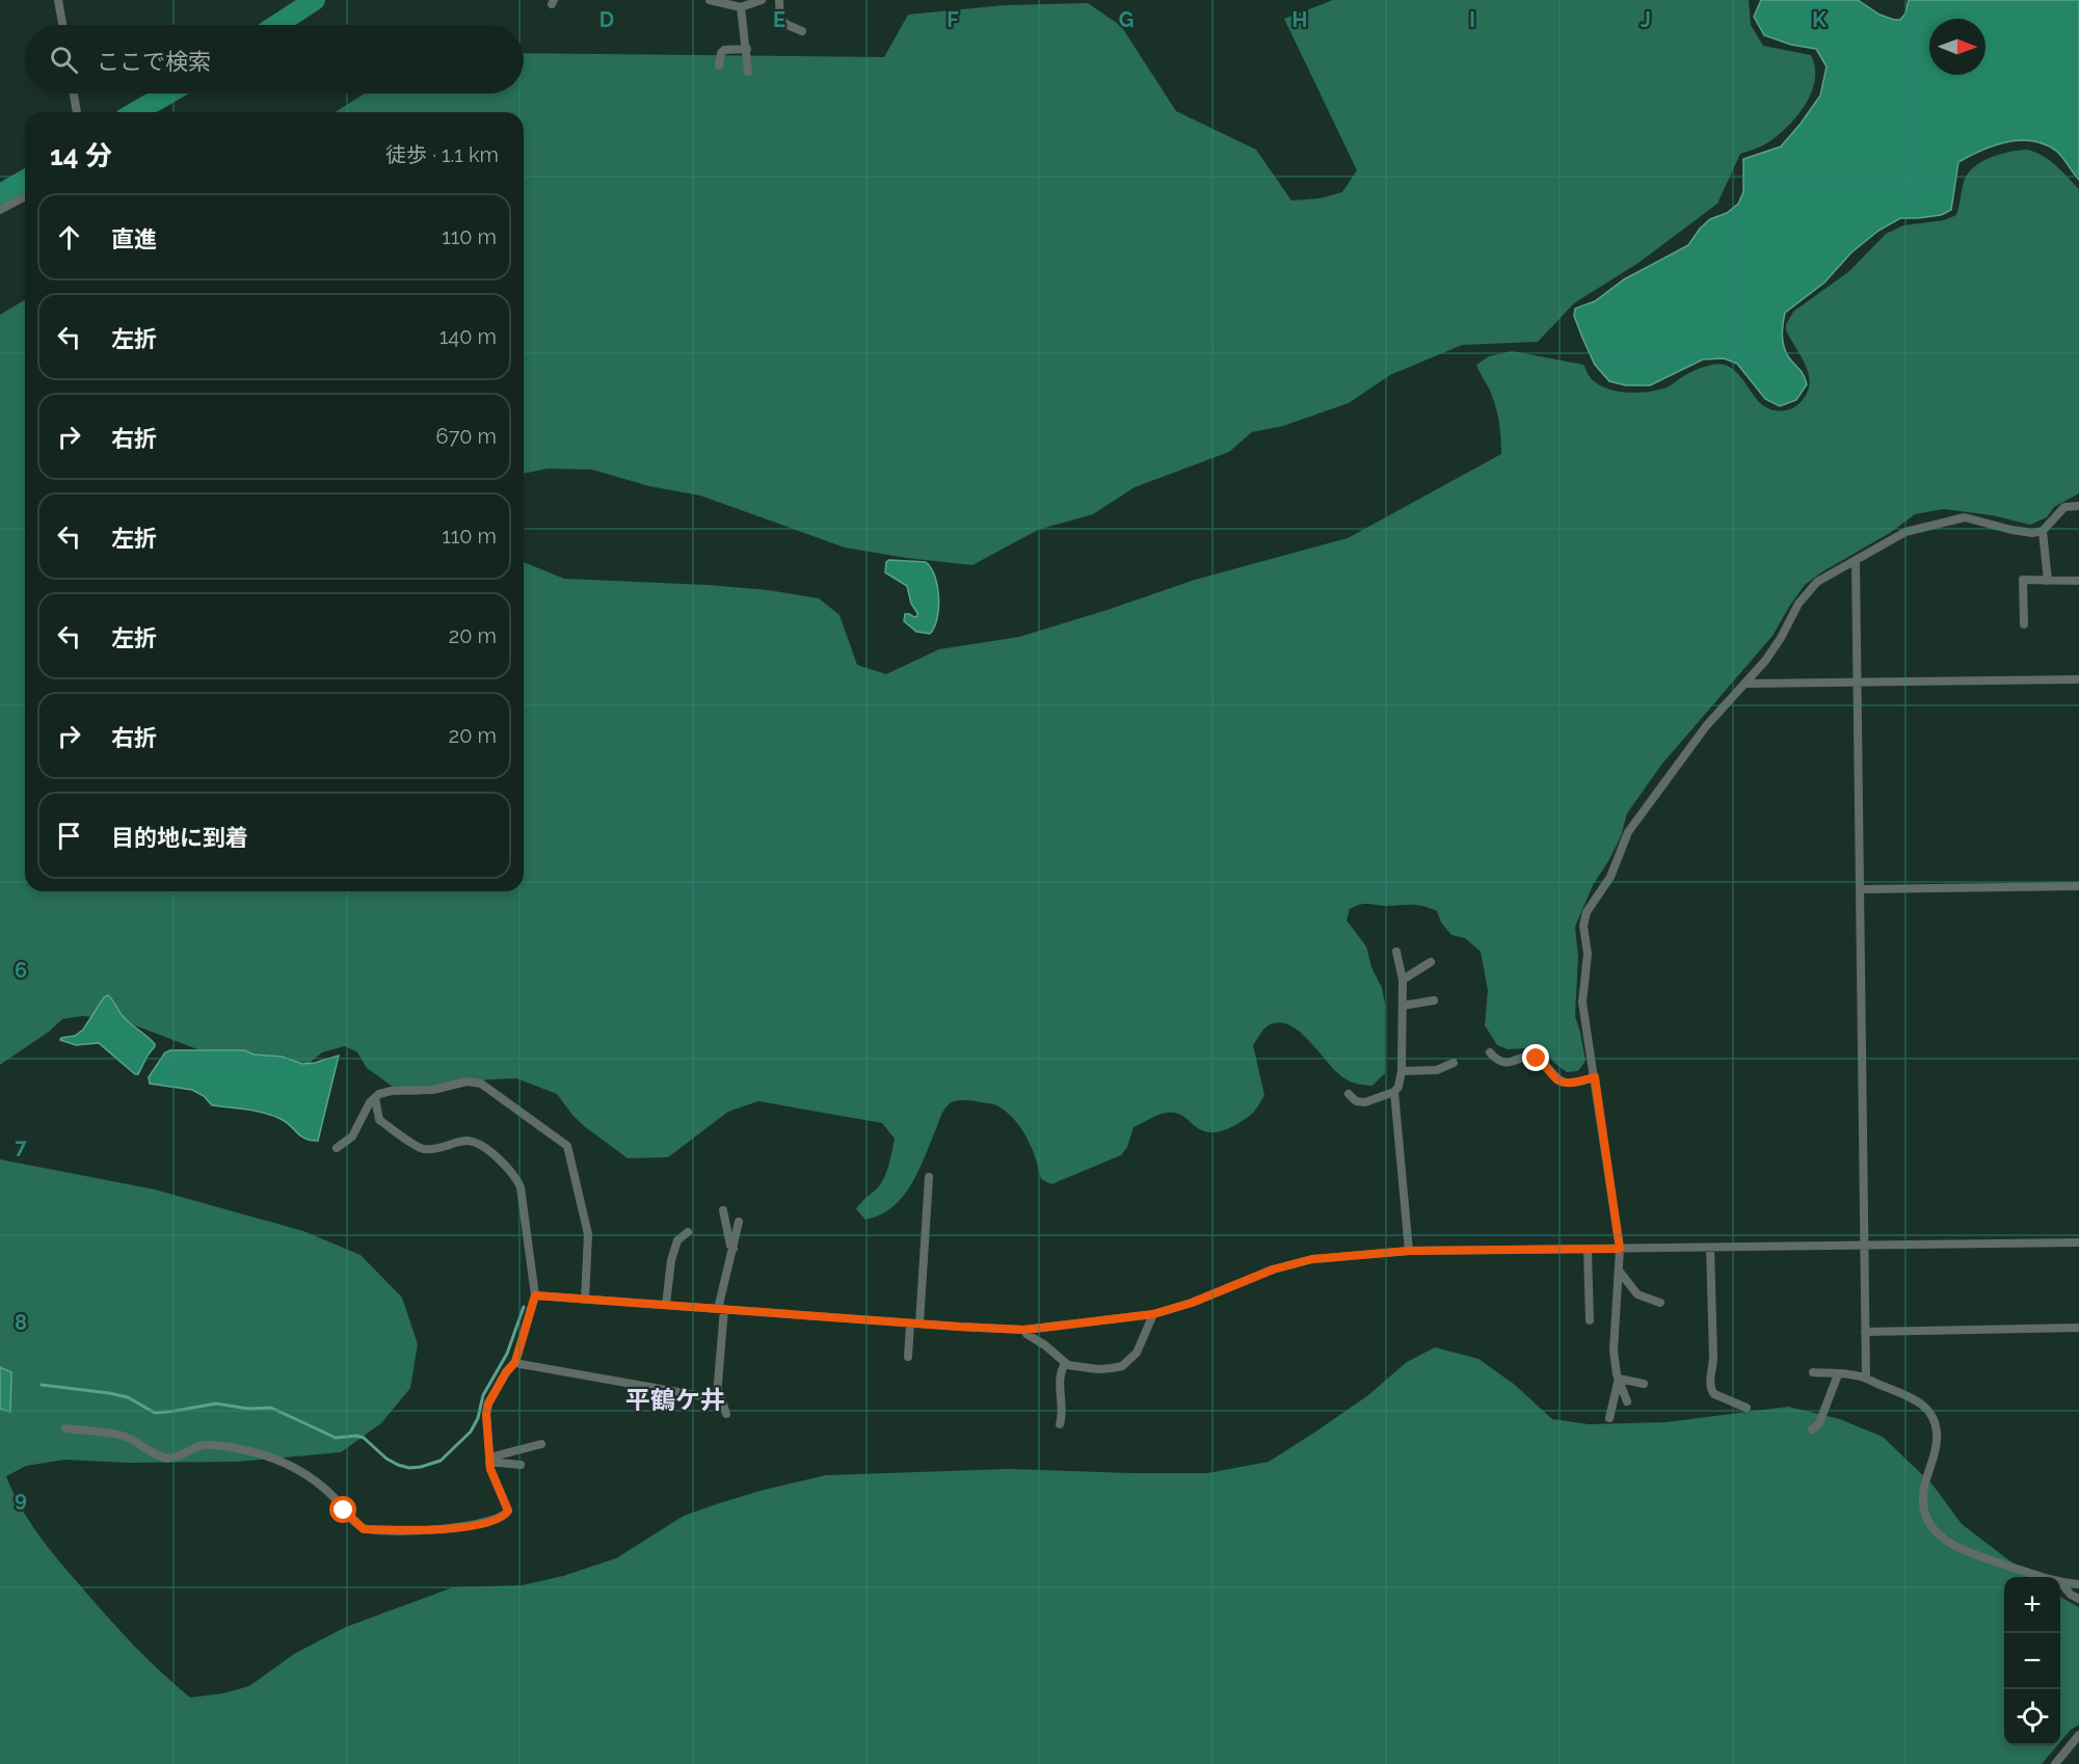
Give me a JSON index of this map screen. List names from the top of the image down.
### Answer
{
  "districts": ["平鶴ケ井"],
  "north": "right",
  "page": {
    "search": "ここで検索",
    "heading": ["14 分", "徒歩 · 1.1 km"],
    "list": [
      ["直進", "110 m"],
      ["左折", "140 m"],
      ["右折", "670 m"],
      ["左折", "110 m"],
      ["左折", "20 m"],
      ["右折", "20 m"],
      "目的地に到着"
    ],
    "map_buttons": ["+", "−"]
  },
  "grid": {
    "columns": [
      "D",
      "E",
      "F",
      "G",
      "H",
      "I",
      "J",
      "K"
    ],
    "rows": [
      "6",
      "7",
      "8",
      "9"
    ]
  }
}
